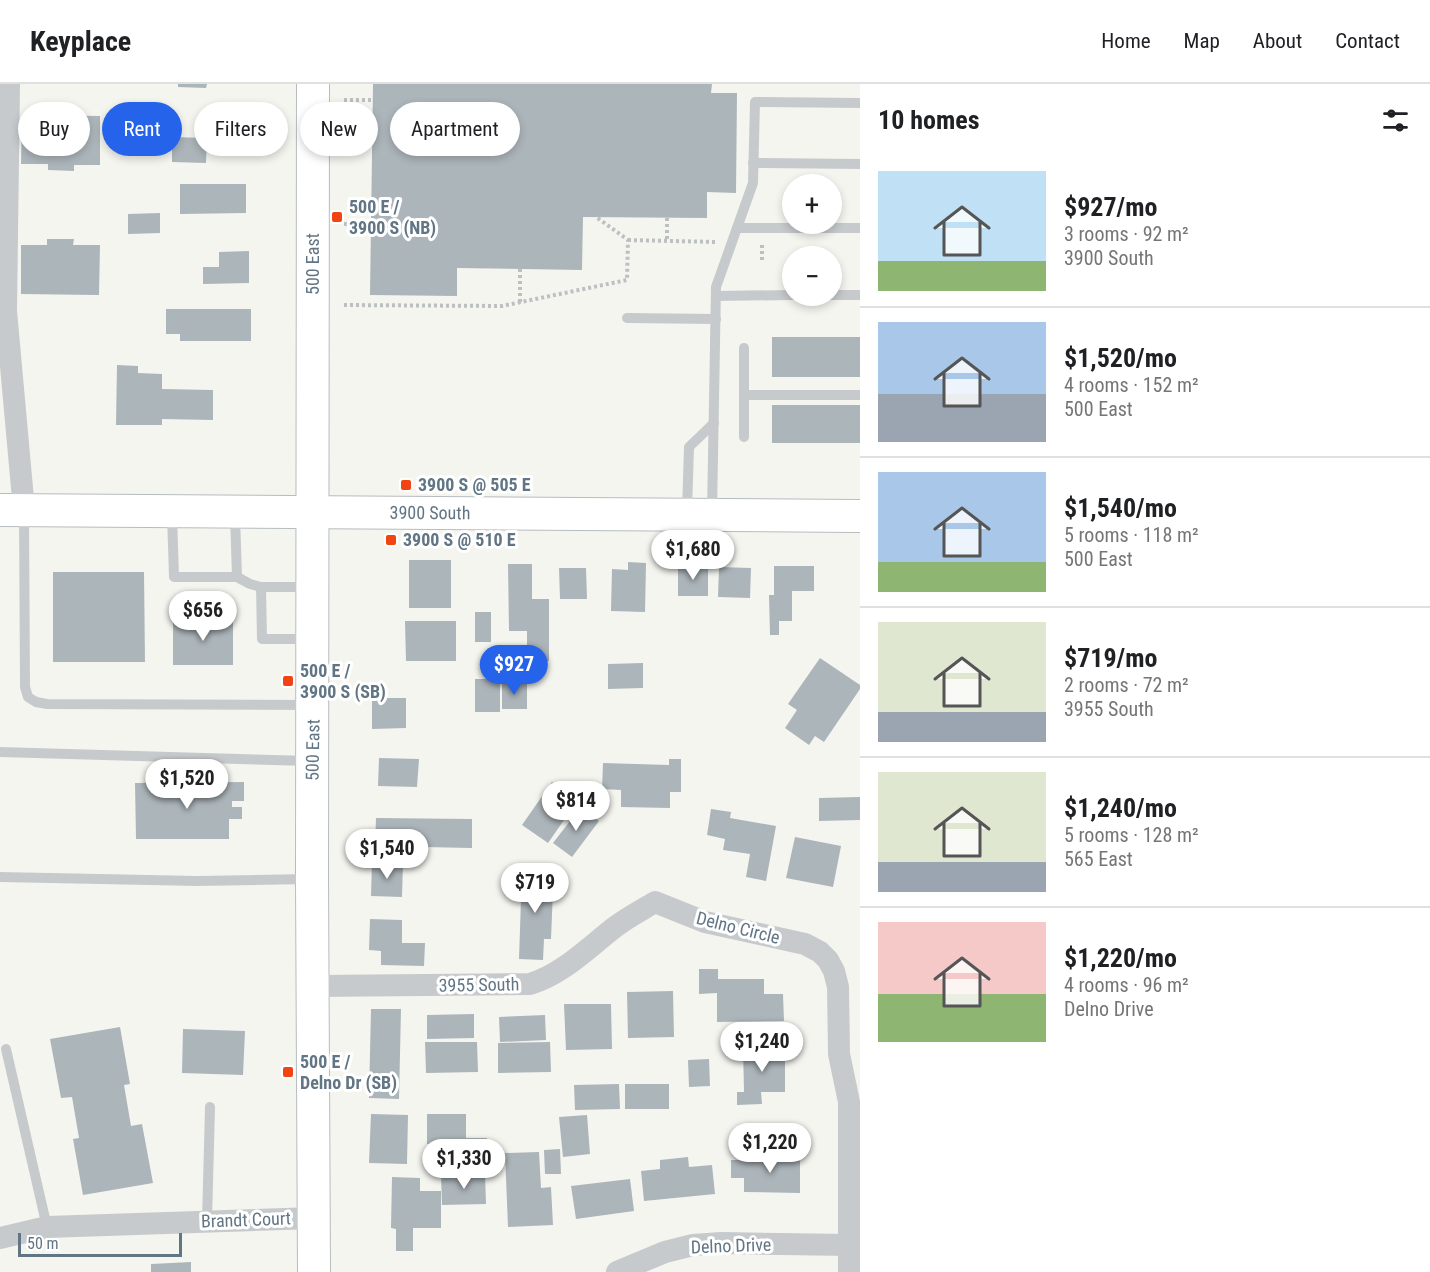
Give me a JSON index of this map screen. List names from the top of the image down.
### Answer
{
  "streets": {
    "street": [
      "500 East",
      "3900 South",
      "Delno Circle",
      "3955 South",
      "Brandt Court",
      "Delno Drive"
    ]
  },
  "crossings": [
    ["500 East", "3900 South"],
    ["500 East", "3955 South"],
    ["500 East", "Brandt Court"],
    ["Delno Circle", "3955 South"]
  ],
  "places": {
    "transit": [
      "500 E / 3900 S (NB)",
      "3900 S @ 505 E",
      "3900 S @ 510 E",
      "500 E / 3900 S (SB)",
      "500 E / Delno Dr (SB)"
    ]
  },
  "scale_bar": "50 m",
  "page": {
    "header": "Keyplace",
    "nav": [
      "Home",
      "Map",
      "About",
      "Contact"
    ],
    "heading": "10 homes",
    "chip": [
      "Buy",
      "Rent",
      "Filters",
      "New",
      "Apartment"
    ],
    "list": [
      {
        "name": "$927/mo",
        "note": "3 rooms · 92 m² · 3900 South"
      },
      {
        "name": "$1,520/mo",
        "note": "4 rooms · 152 m² · 500 East"
      },
      {
        "name": "$1,540/mo",
        "note": "5 rooms · 118 m² · 500 East"
      },
      {
        "name": "$719/mo",
        "note": "2 rooms · 72 m² · 3955 South"
      },
      {
        "name": "$1,240/mo",
        "note": "5 rooms · 128 m² · 565 East"
      },
      {
        "name": "$1,220/mo",
        "note": "4 rooms · 96 m² · Delno Drive"
      }
    ],
    "map_buttons": ["+", "−"],
    "price": [
      "$1,680",
      "$656",
      "$927",
      "$1,520",
      "$814",
      "$1,540",
      "$719",
      "$1,240",
      "$1,220",
      "$1,330"
    ],
    "scale": "50 m"
  }
}
